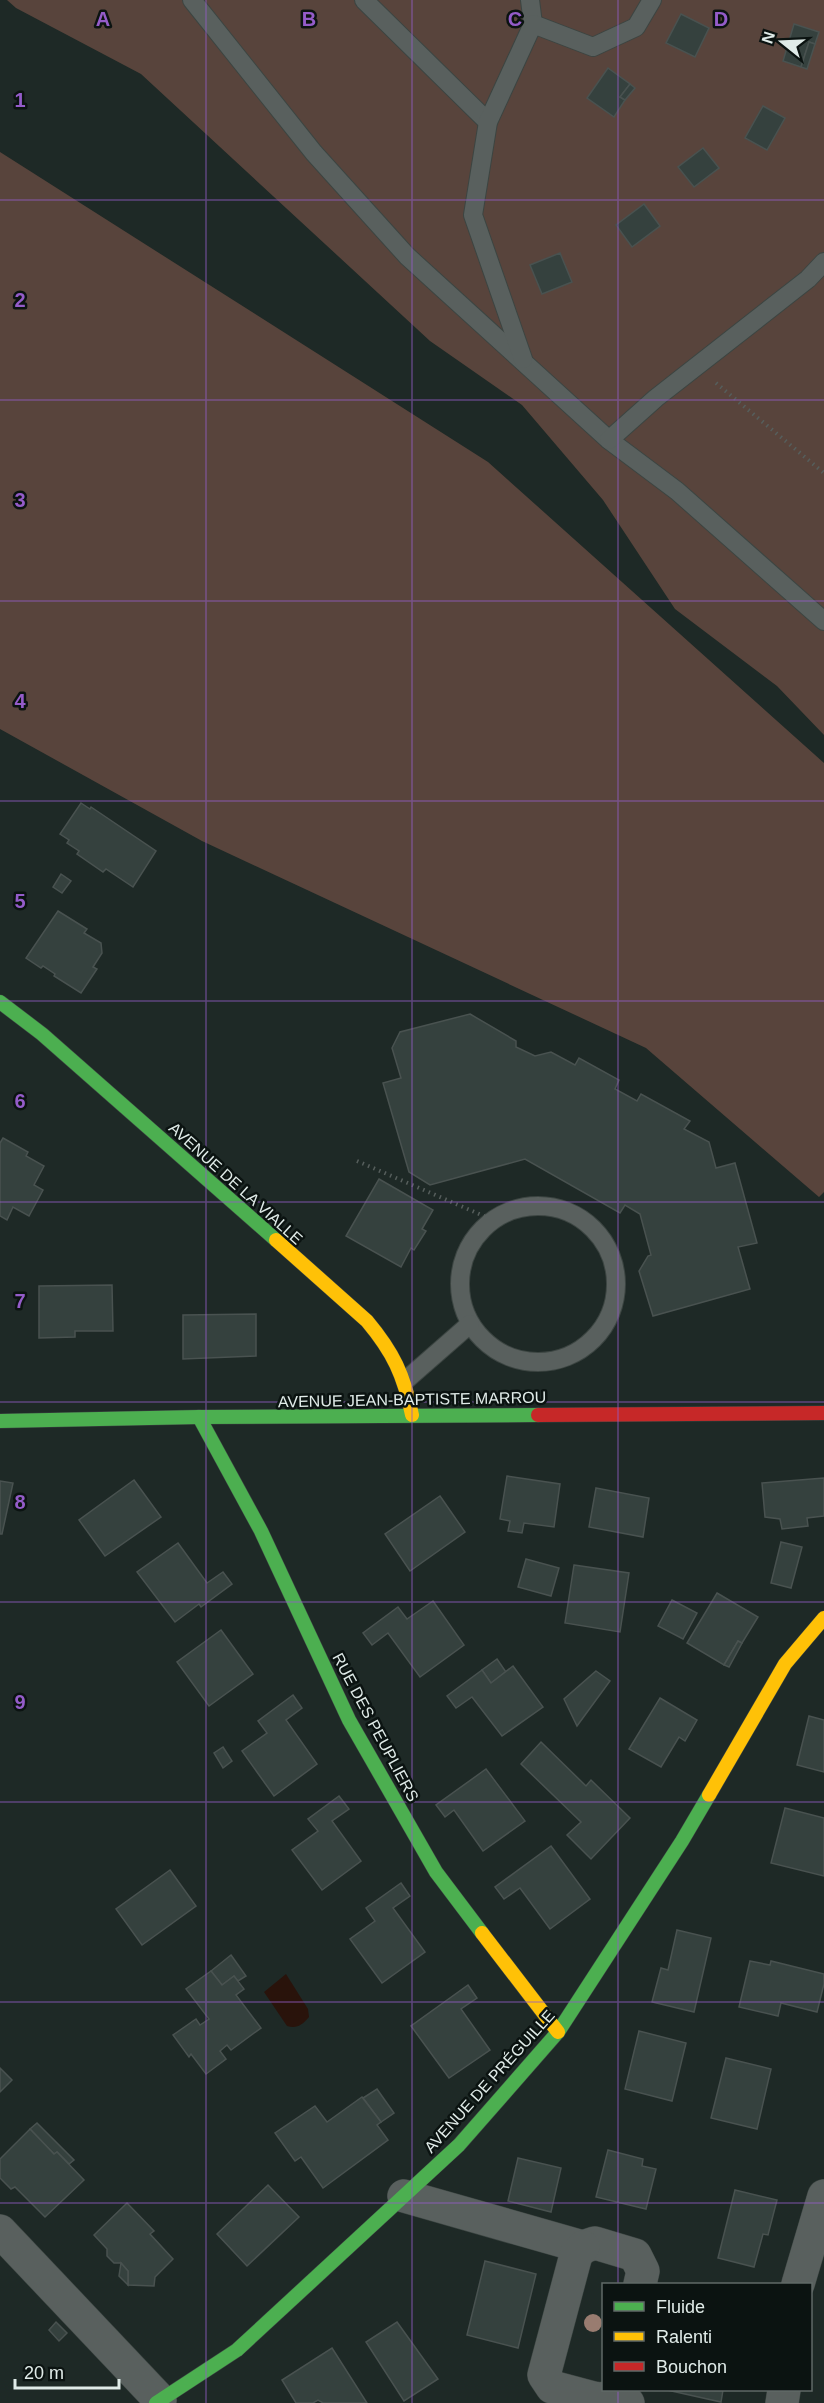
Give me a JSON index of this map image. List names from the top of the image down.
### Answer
{
  "streets": {
    "street": [
      "AVENUE DE LA VIALLE",
      "AVENUE JEAN-BAPTISTE MARROU",
      "RUE DES PEUPLIERS",
      "AVENUE DE PRÉGUILLE"
    ]
  },
  "crossings": [
    ["AVENUE DE LA VIALLE", "AVENUE JEAN-BAPTISTE MARROU"],
    ["AVENUE JEAN-BAPTISTE MARROU", "RUE DES PEUPLIERS"],
    ["RUE DES PEUPLIERS", "AVENUE DE PRÉGUILLE"]
  ],
  "legend": ["Fluide", "Ralenti", "Bouchon"],
  "scale_bar": "20 m",
  "north": "left",
  "grid": {
    "columns": [
      "A",
      "B",
      "C",
      "D"
    ],
    "rows": [
      "1",
      "2",
      "3",
      "4",
      "5",
      "6",
      "7",
      "8",
      "9"
    ]
  }
}
